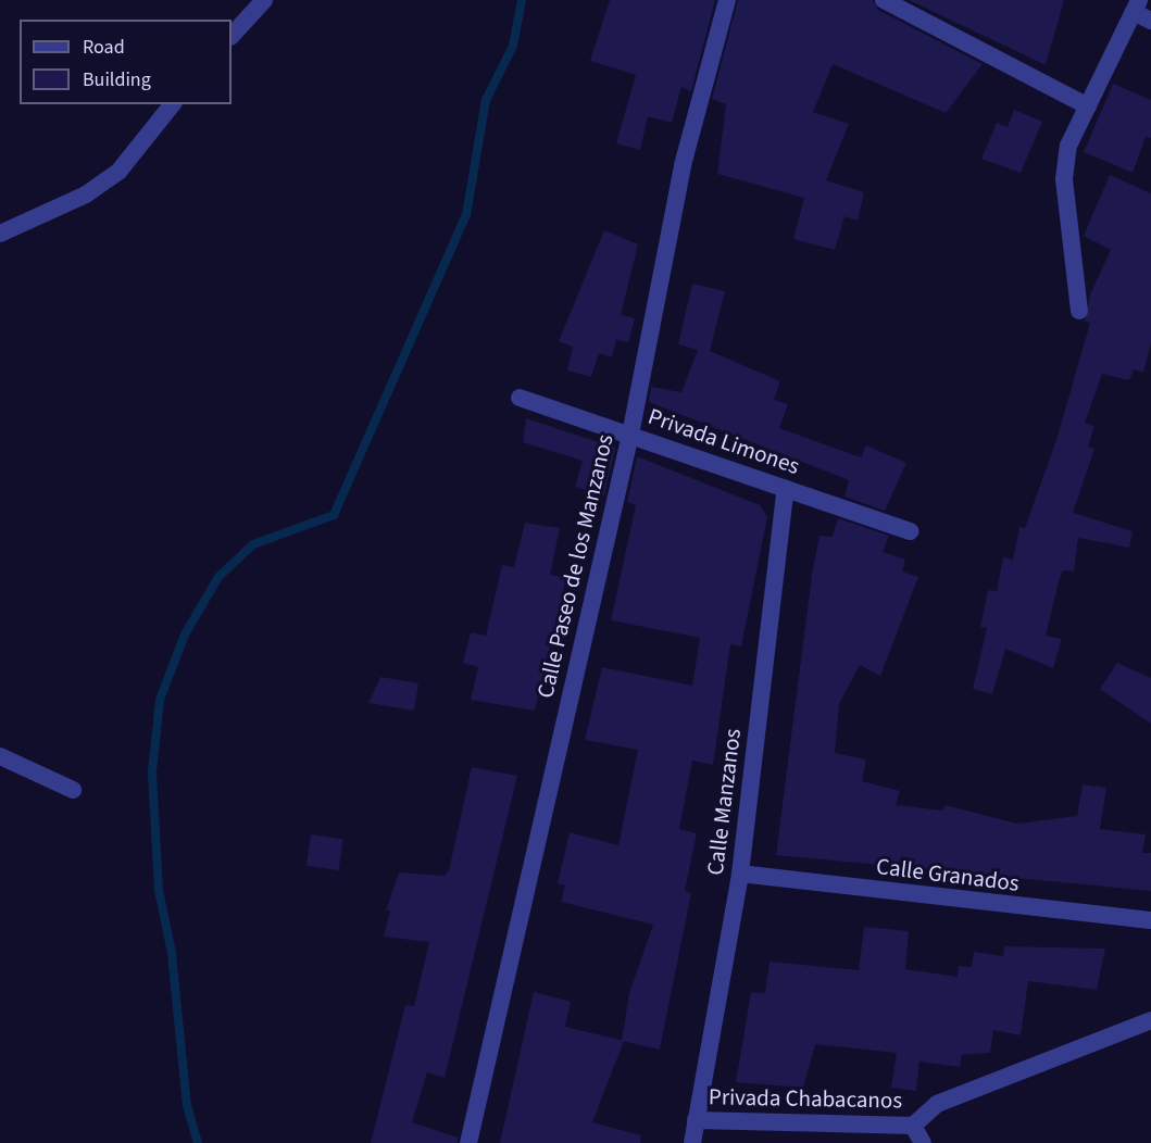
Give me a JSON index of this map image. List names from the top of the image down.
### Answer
{
  "streets": {
    "street": [
      "Privada Limones",
      "Calle Paseo de los Manzanos",
      "Calle Manzanos",
      "Calle Granados",
      "Privada Chabacanos"
    ]
  },
  "crossings": [
    ["Privada Limones", "Calle Paseo de los Manzanos"],
    ["Privada Limones", "Calle Manzanos"],
    ["Calle Manzanos", "Calle Granados"],
    ["Calle Manzanos", "Privada Chabacanos"]
  ],
  "legend": ["Road", "Building"]
}
